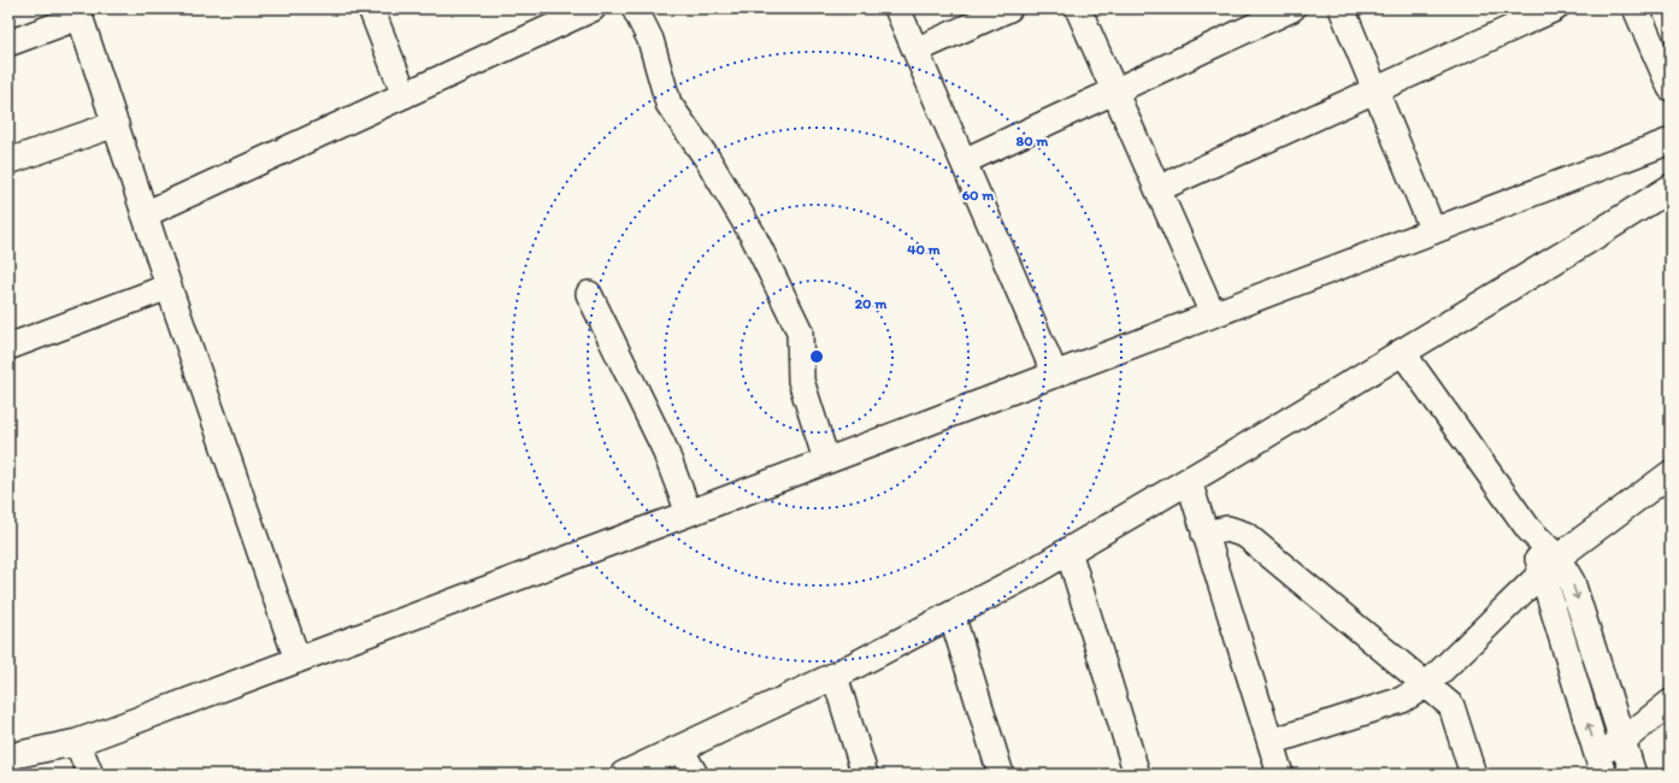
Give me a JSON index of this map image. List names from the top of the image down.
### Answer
{
  "rings": [
    "80 m",
    "60 m",
    "40 m",
    "20 m"
  ]
}
